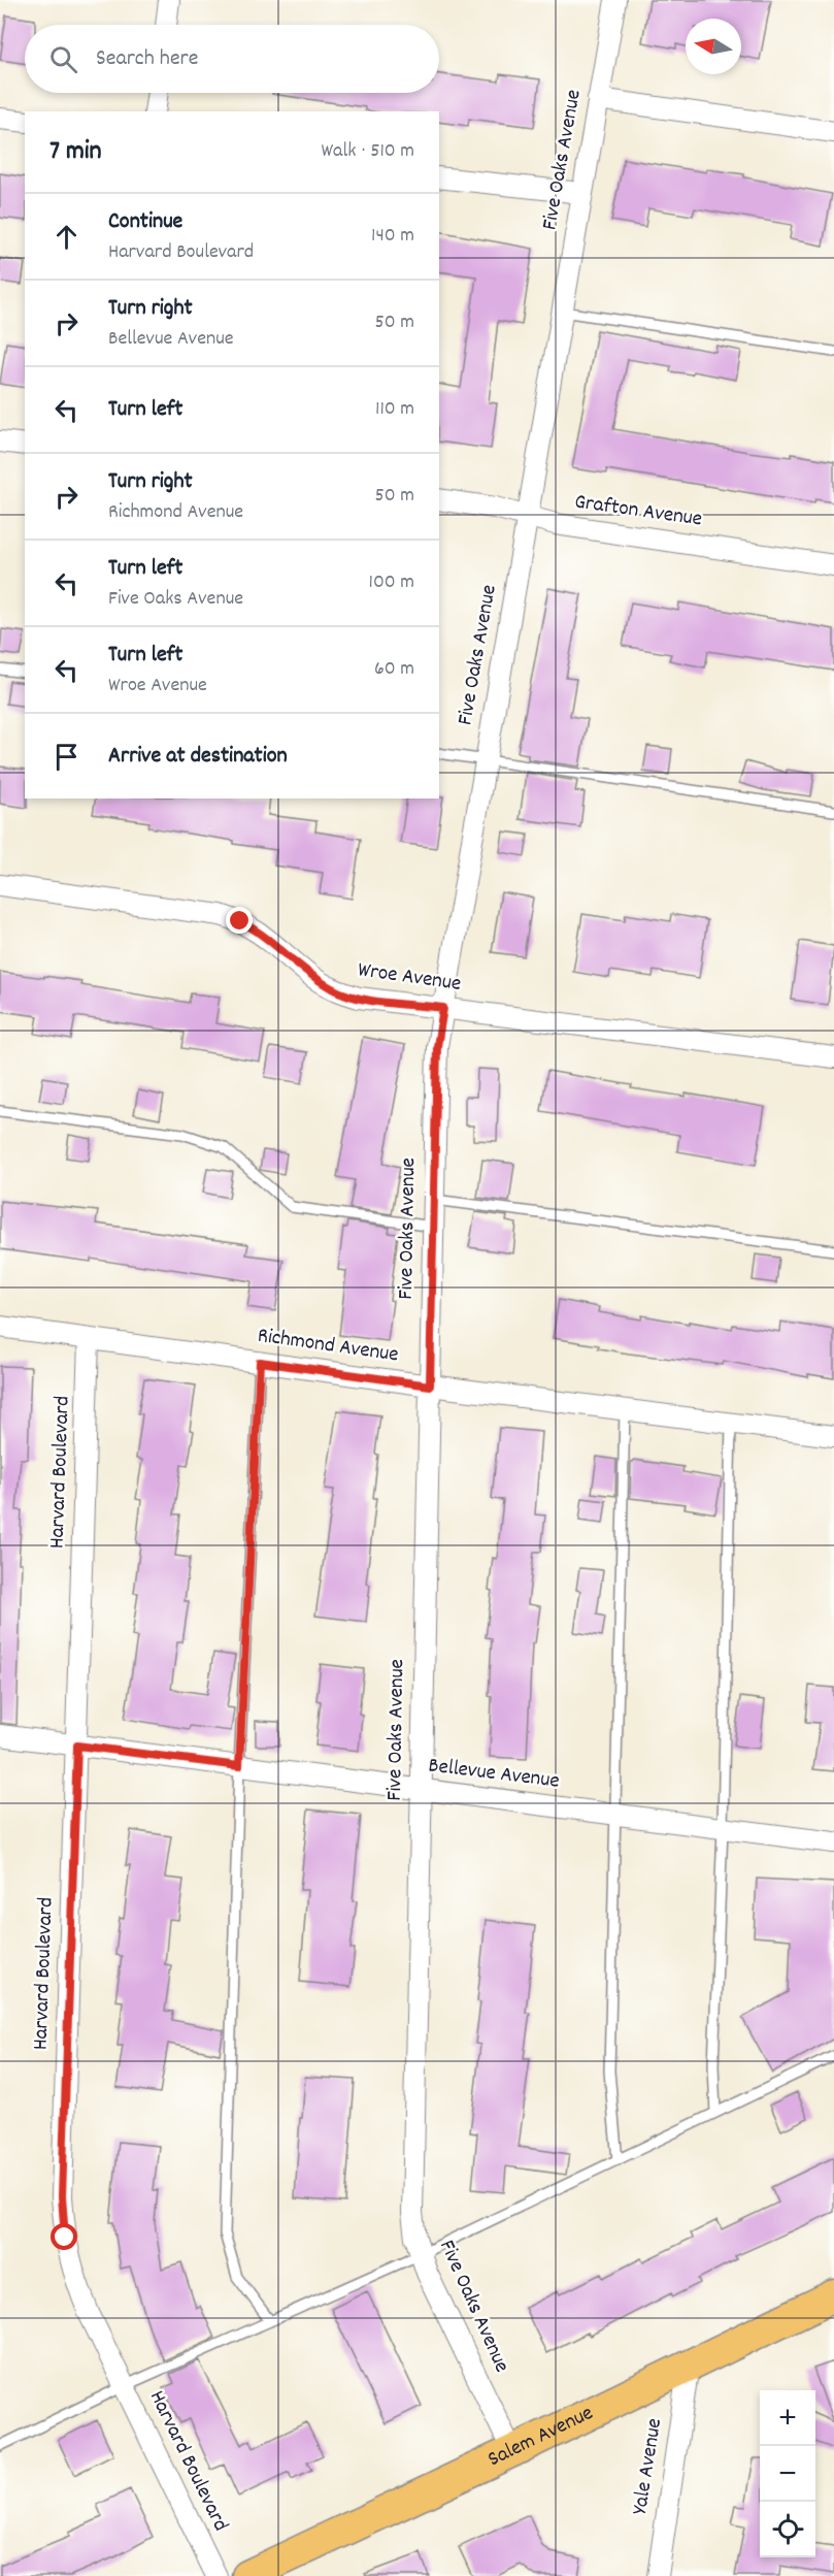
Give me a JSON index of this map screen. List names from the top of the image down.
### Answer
{
  "streets": {
    "main road": ["Salem Avenue"],
    "street": [
      "Five Oaks Avenue",
      "Grafton Avenue",
      "Wroe Avenue",
      "Richmond Avenue",
      "Harvard Boulevard",
      "Bellevue Avenue",
      "Yale Avenue"
    ]
  },
  "crossings": [
    ["Five Oaks Avenue", "Grafton Avenue"],
    ["Five Oaks Avenue", "Wroe Avenue"],
    ["Five Oaks Avenue", "Richmond Avenue"],
    ["Five Oaks Avenue", "Bellevue Avenue"],
    ["Five Oaks Avenue", "Salem Avenue"],
    ["Richmond Avenue", "Harvard Boulevard"],
    ["Harvard Boulevard", "Bellevue Avenue"],
    ["Salem Avenue", "Yale Avenue"]
  ],
  "north": "left",
  "page": {
    "search": "Search here",
    "heading": ["7 min", "Walk · 510 m"],
    "list": [
      ["Continue", "Harvard Boulevard", "140 m"],
      ["Turn right", "Bellevue Avenue", "50 m"],
      ["Turn left", "110 m"],
      ["Turn right", "Richmond Avenue", "50 m"],
      ["Turn left", "Five Oaks Avenue", "100 m"],
      ["Turn left", "Wroe Avenue", "60 m"],
      "Arrive at destination"
    ],
    "map_buttons": ["+", "−"]
  }
}
